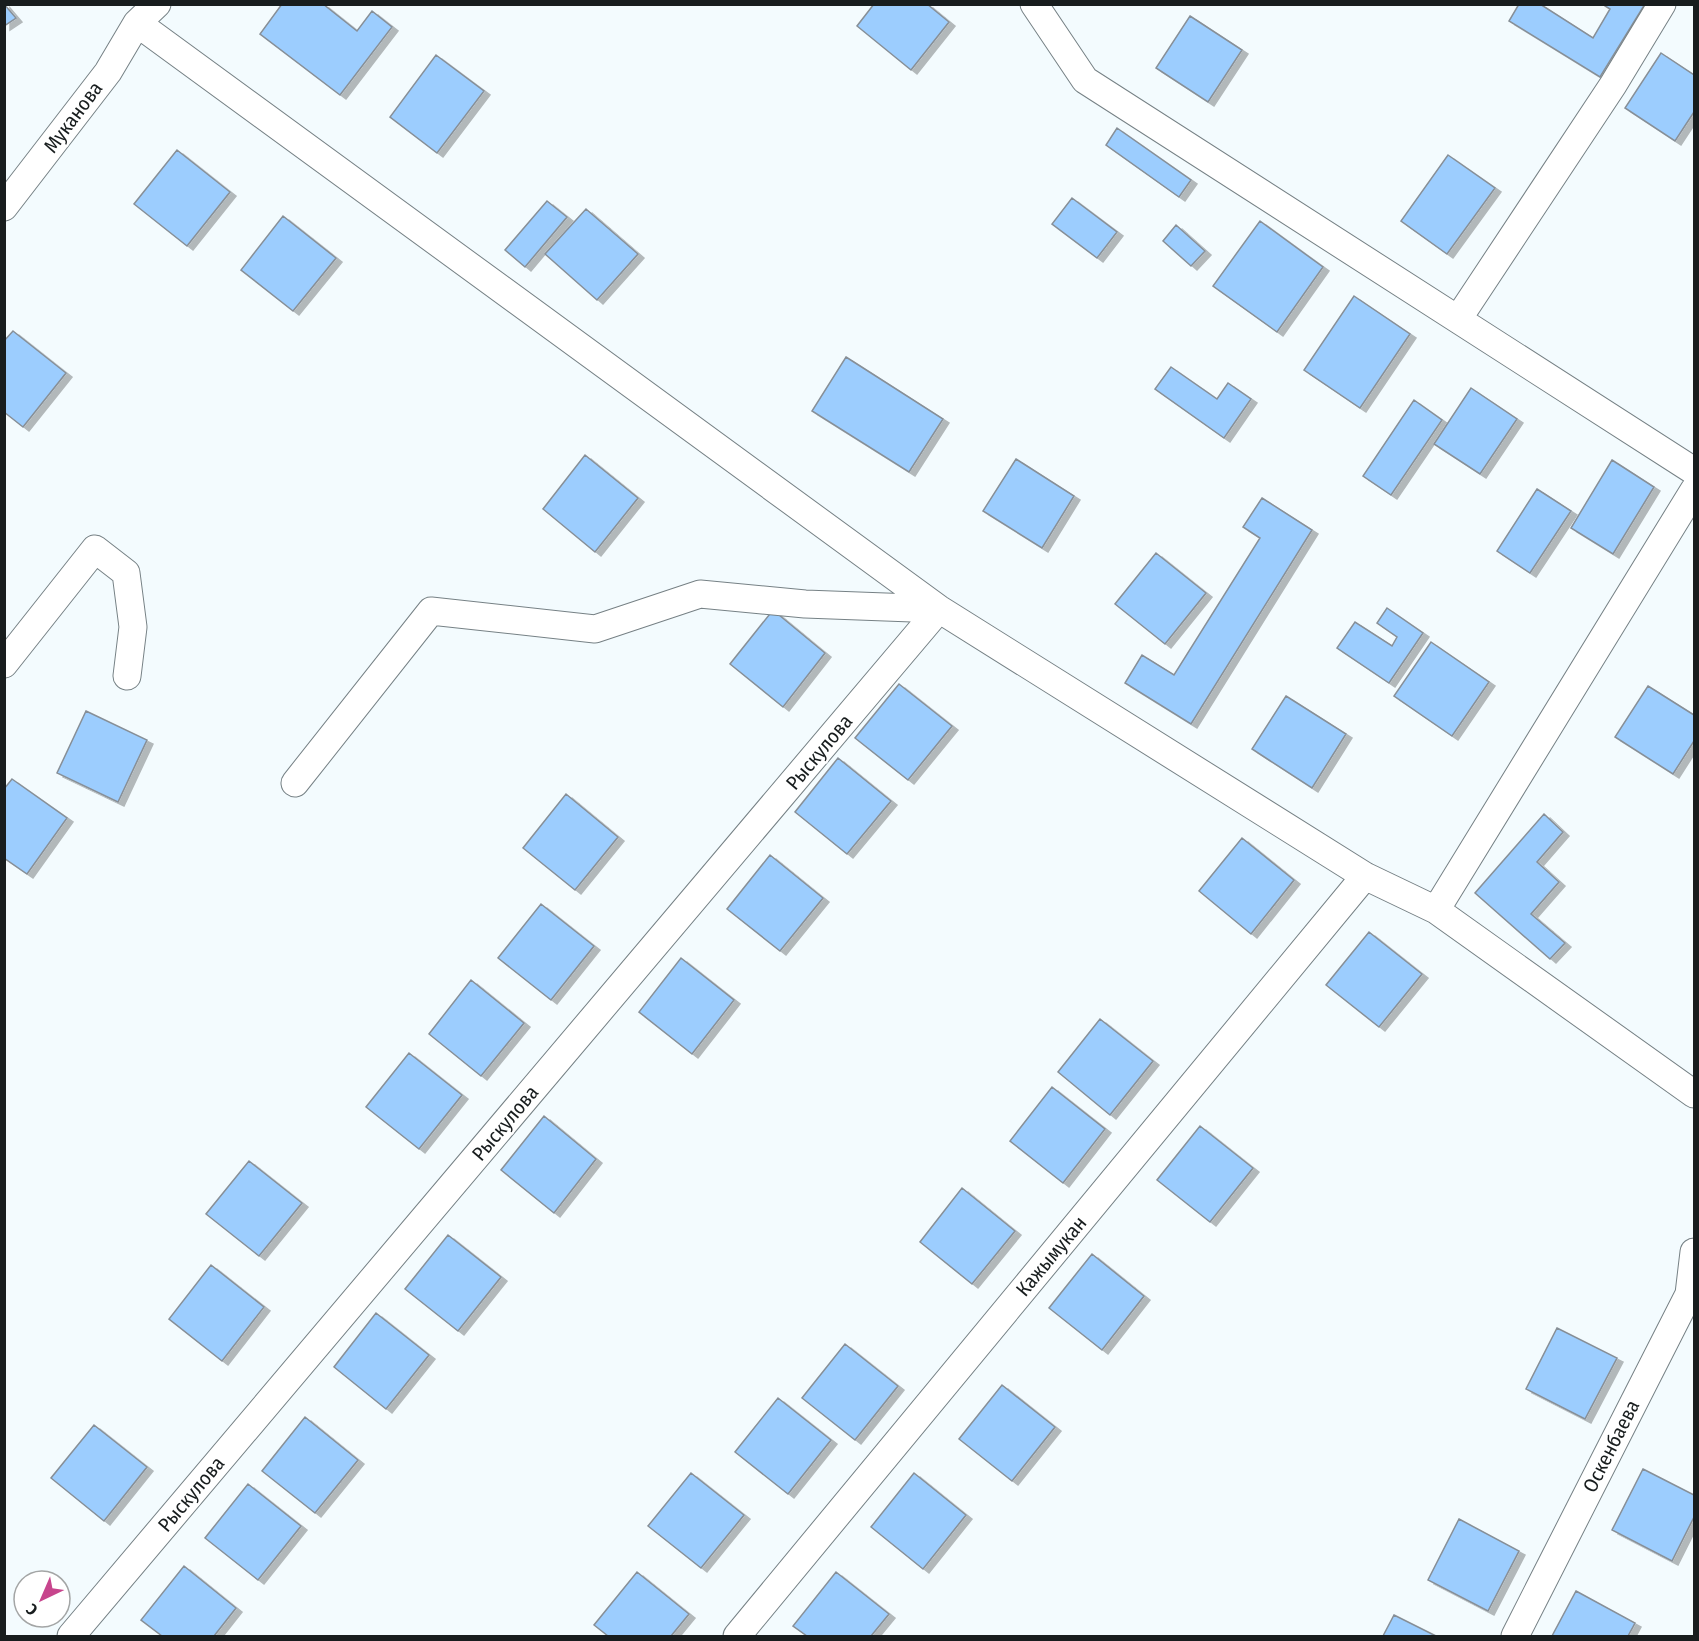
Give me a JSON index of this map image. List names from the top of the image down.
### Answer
{
  "streets": {
    "street": [
      "Муканова",
      "Рыскулова",
      "Кажымукан",
      "Оскенбаева"
    ]
  },
  "north": "bottom left"
}
